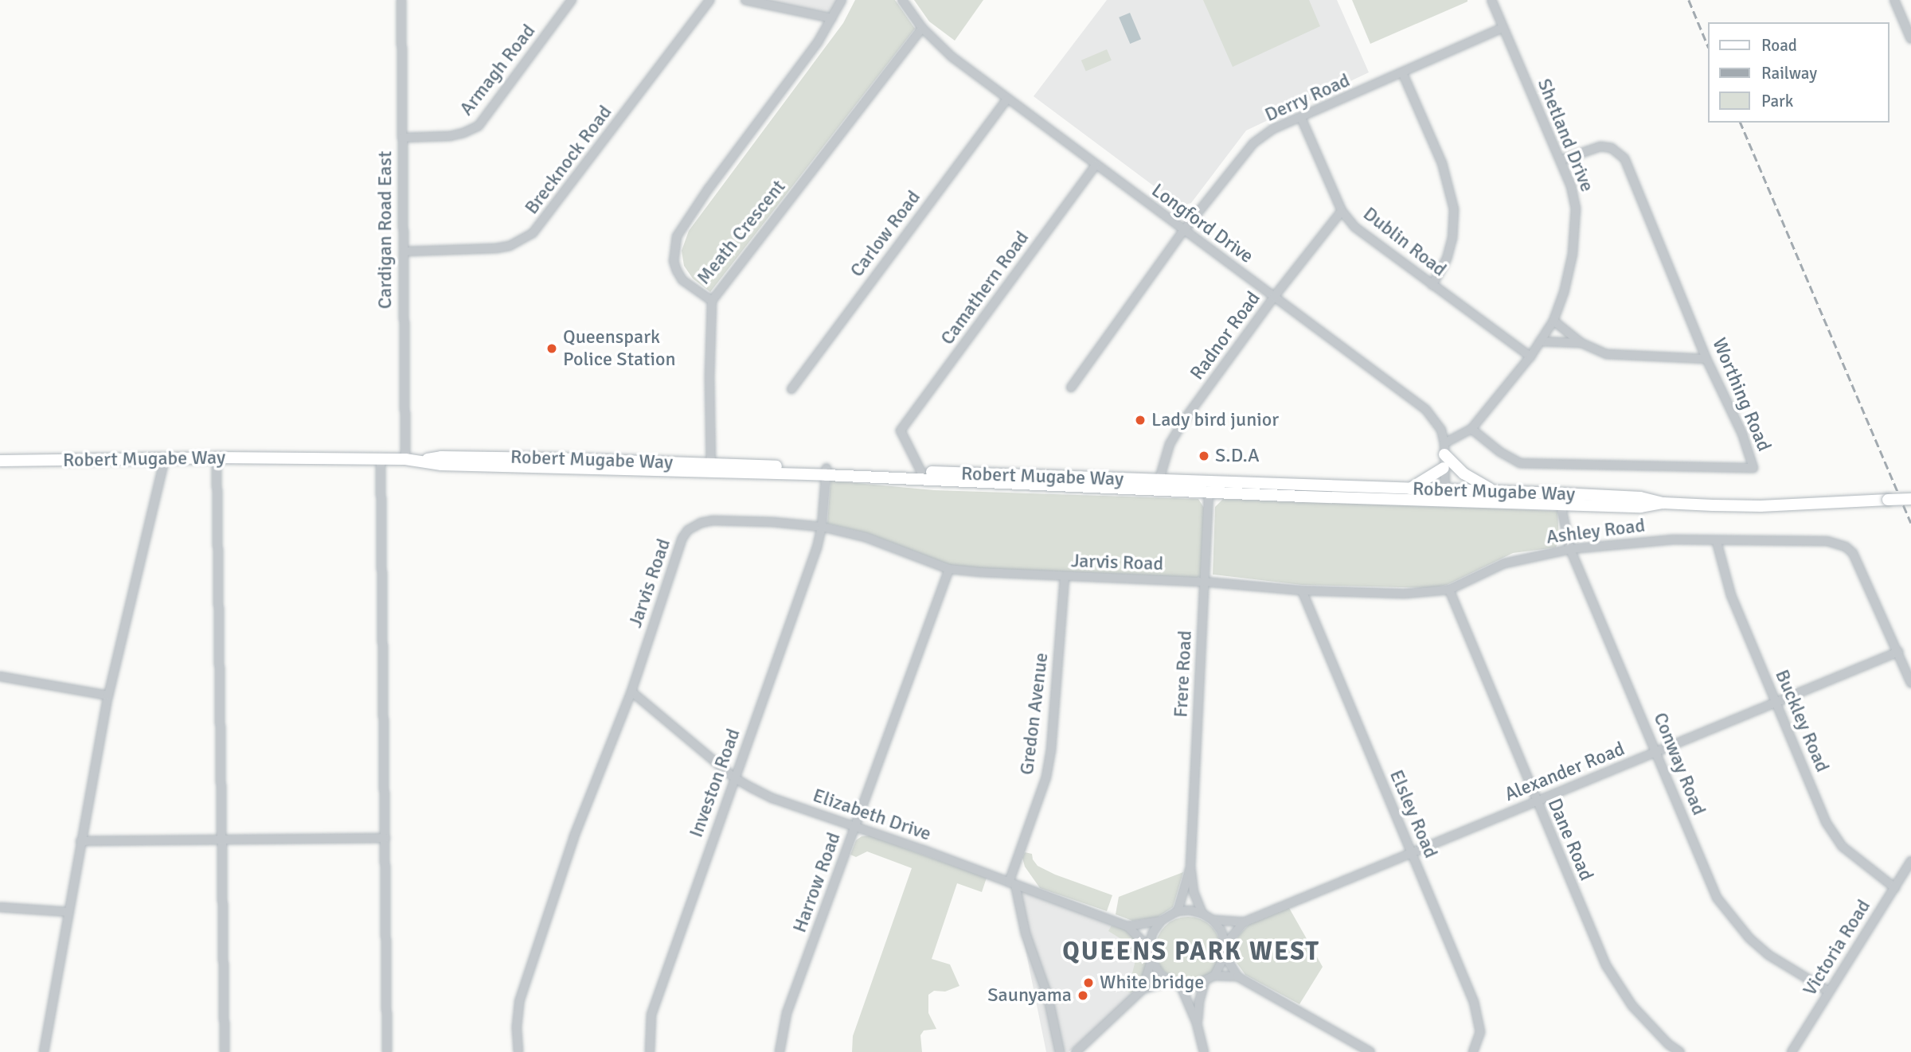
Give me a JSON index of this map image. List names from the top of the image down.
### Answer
{
  "streets": {
    "main road": ["Robert Mugabe Way"],
    "street": [
      "Armagh Road",
      "Derry Road",
      "Shetland Drive",
      "Brecknock Road",
      "Longford Drive",
      "Cardigan Road East",
      "Meath Crescent",
      "Carlow Road",
      "Dublin Road",
      "Camathern Road",
      "Radnor Road",
      "Worthing Road",
      "Ashley Road",
      "Jarvis Road",
      "Frere Road",
      "Gredon Avenue",
      "Buckley Road",
      "Conway Road",
      "Alexander Road",
      "Investon Road",
      "Elsley Road",
      "Elizabeth Drive",
      "Dane Road",
      "Harrow Road",
      "Victoria Road"
    ]
  },
  "crossings": [
    ["Armagh Road", "Cardigan Road East"],
    ["Derry Road", "Shetland Drive"],
    ["Derry Road", "Longford Drive"],
    ["Derry Road", "Dublin Road"],
    ["Shetland Drive", "Longford Drive"],
    ["Shetland Drive", "Dublin Road"],
    ["Shetland Drive", "Worthing Road"],
    ["Brecknock Road", "Cardigan Road East"],
    ["Longford Drive", "Meath Crescent"],
    ["Longford Drive", "Carlow Road"],
    ["Longford Drive", "Camathern Road"],
    ["Longford Drive", "Radnor Road"],
    ["Longford Drive", "Robert Mugabe Way"],
    ["Cardigan Road East", "Robert Mugabe Way"],
    ["Dublin Road", "Radnor Road"],
    ["Camathern Road", "Robert Mugabe Way"],
    ["Radnor Road", "Robert Mugabe Way"],
    ["Robert Mugabe Way", "Frere Road"],
    ["Robert Mugabe Way", "Conway Road"],
    ["Robert Mugabe Way", "Investon Road"],
    ["Ashley Road", "Jarvis Road"],
    ["Ashley Road", "Frere Road"],
    ["Ashley Road", "Buckley Road"],
    ["Ashley Road", "Conway Road"],
    ["Ashley Road", "Alexander Road"],
    ["Ashley Road", "Elsley Road"],
    ["Ashley Road", "Dane Road"],
    ["Jarvis Road", "Frere Road"],
    ["Jarvis Road", "Gredon Avenue"],
    ["Jarvis Road", "Investon Road"],
    ["Jarvis Road", "Elizabeth Drive"],
    ["Jarvis Road", "Harrow Road"],
    ["Frere Road", "Alexander Road"],
    ["Frere Road", "Elizabeth Drive"],
    ["Gredon Avenue", "Elizabeth Drive"],
    ["Buckley Road", "Alexander Road"],
    ["Buckley Road", "Victoria Road"],
    ["Conway Road", "Alexander Road"],
    ["Conway Road", "Victoria Road"],
    ["Alexander Road", "Elsley Road"],
    ["Alexander Road", "Elizabeth Drive"],
    ["Alexander Road", "Dane Road"],
    ["Investon Road", "Elizabeth Drive"],
    ["Elizabeth Drive", "Harrow Road"]
  ],
  "districts": ["QUEENS PARK WEST"],
  "places": [
    "Queenspark Police Station",
    "Lady bird junior",
    "S.D.A",
    "White bridge",
    "Saunyama"
  ],
  "legend": ["Road", "Railway", "Park"]
}
